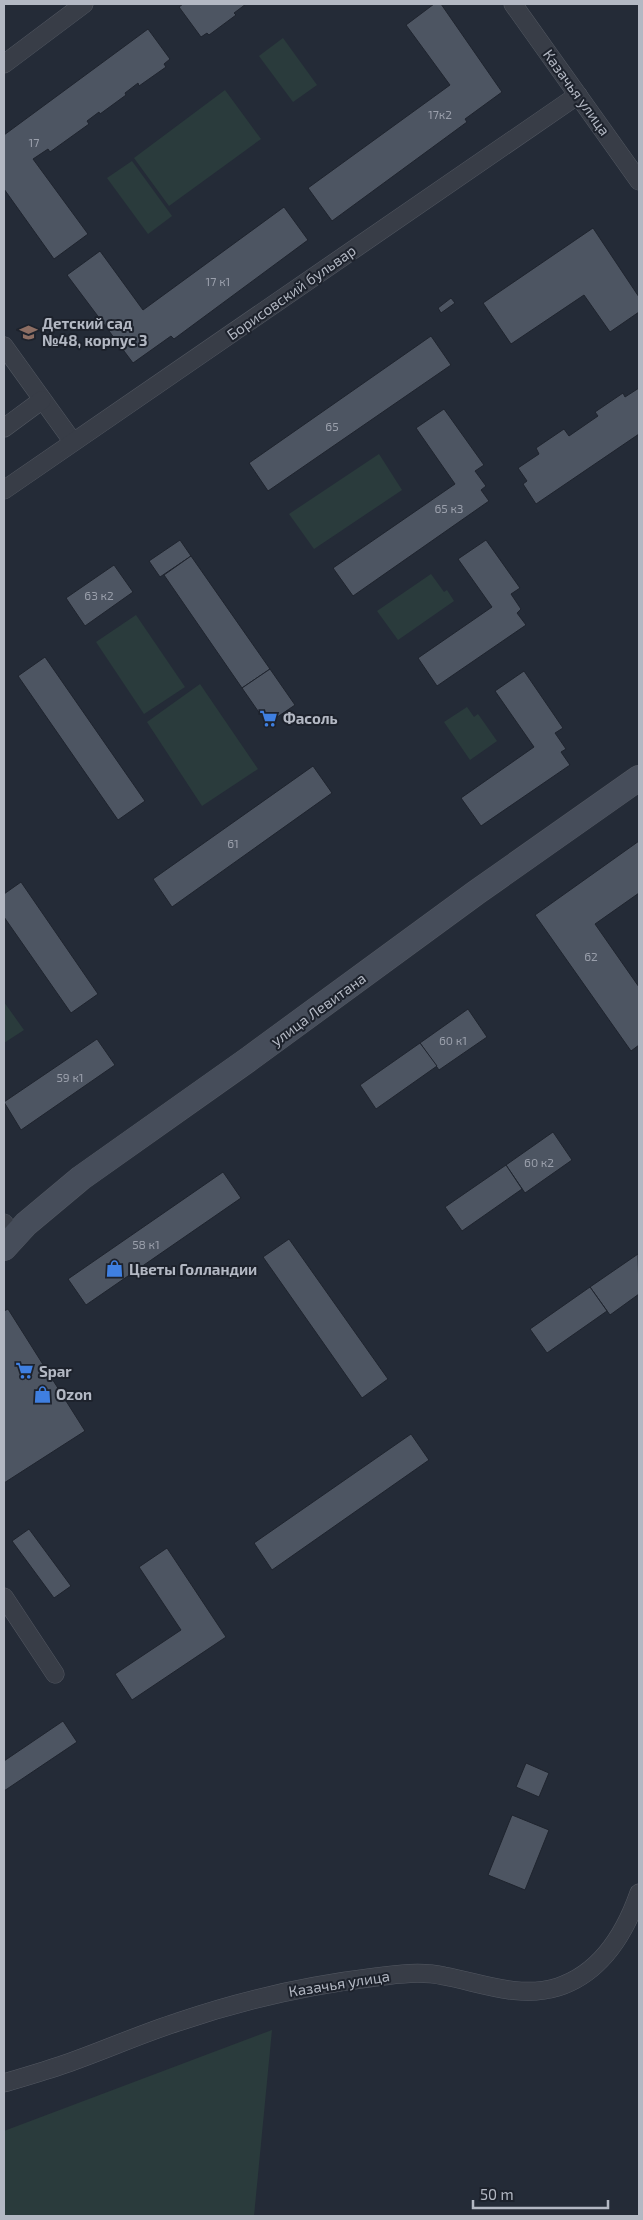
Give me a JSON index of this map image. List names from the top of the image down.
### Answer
{
  "streets": {
    "street": ["Казачья улица", "Борисовский бульвар", "улица Левитана"]
  },
  "crossings": [
    ["Казачья улица", "Борисовский бульвар"]
  ],
  "places": {
    "school or university": ["Детский сад №48, корпус 3"],
    "supermarket": ["Фасоль", "Spar"],
    "shop": ["Цветы Голландии", "Ozon"]
  },
  "house_numbers": [
    "17к2",
    "17",
    "17 к1",
    "65",
    "65 к3",
    "63 к2",
    "61",
    "62",
    "60 к1",
    "59 к1",
    "60 к2",
    "58 к1"
  ],
  "scale_bar": "50 m"
}
